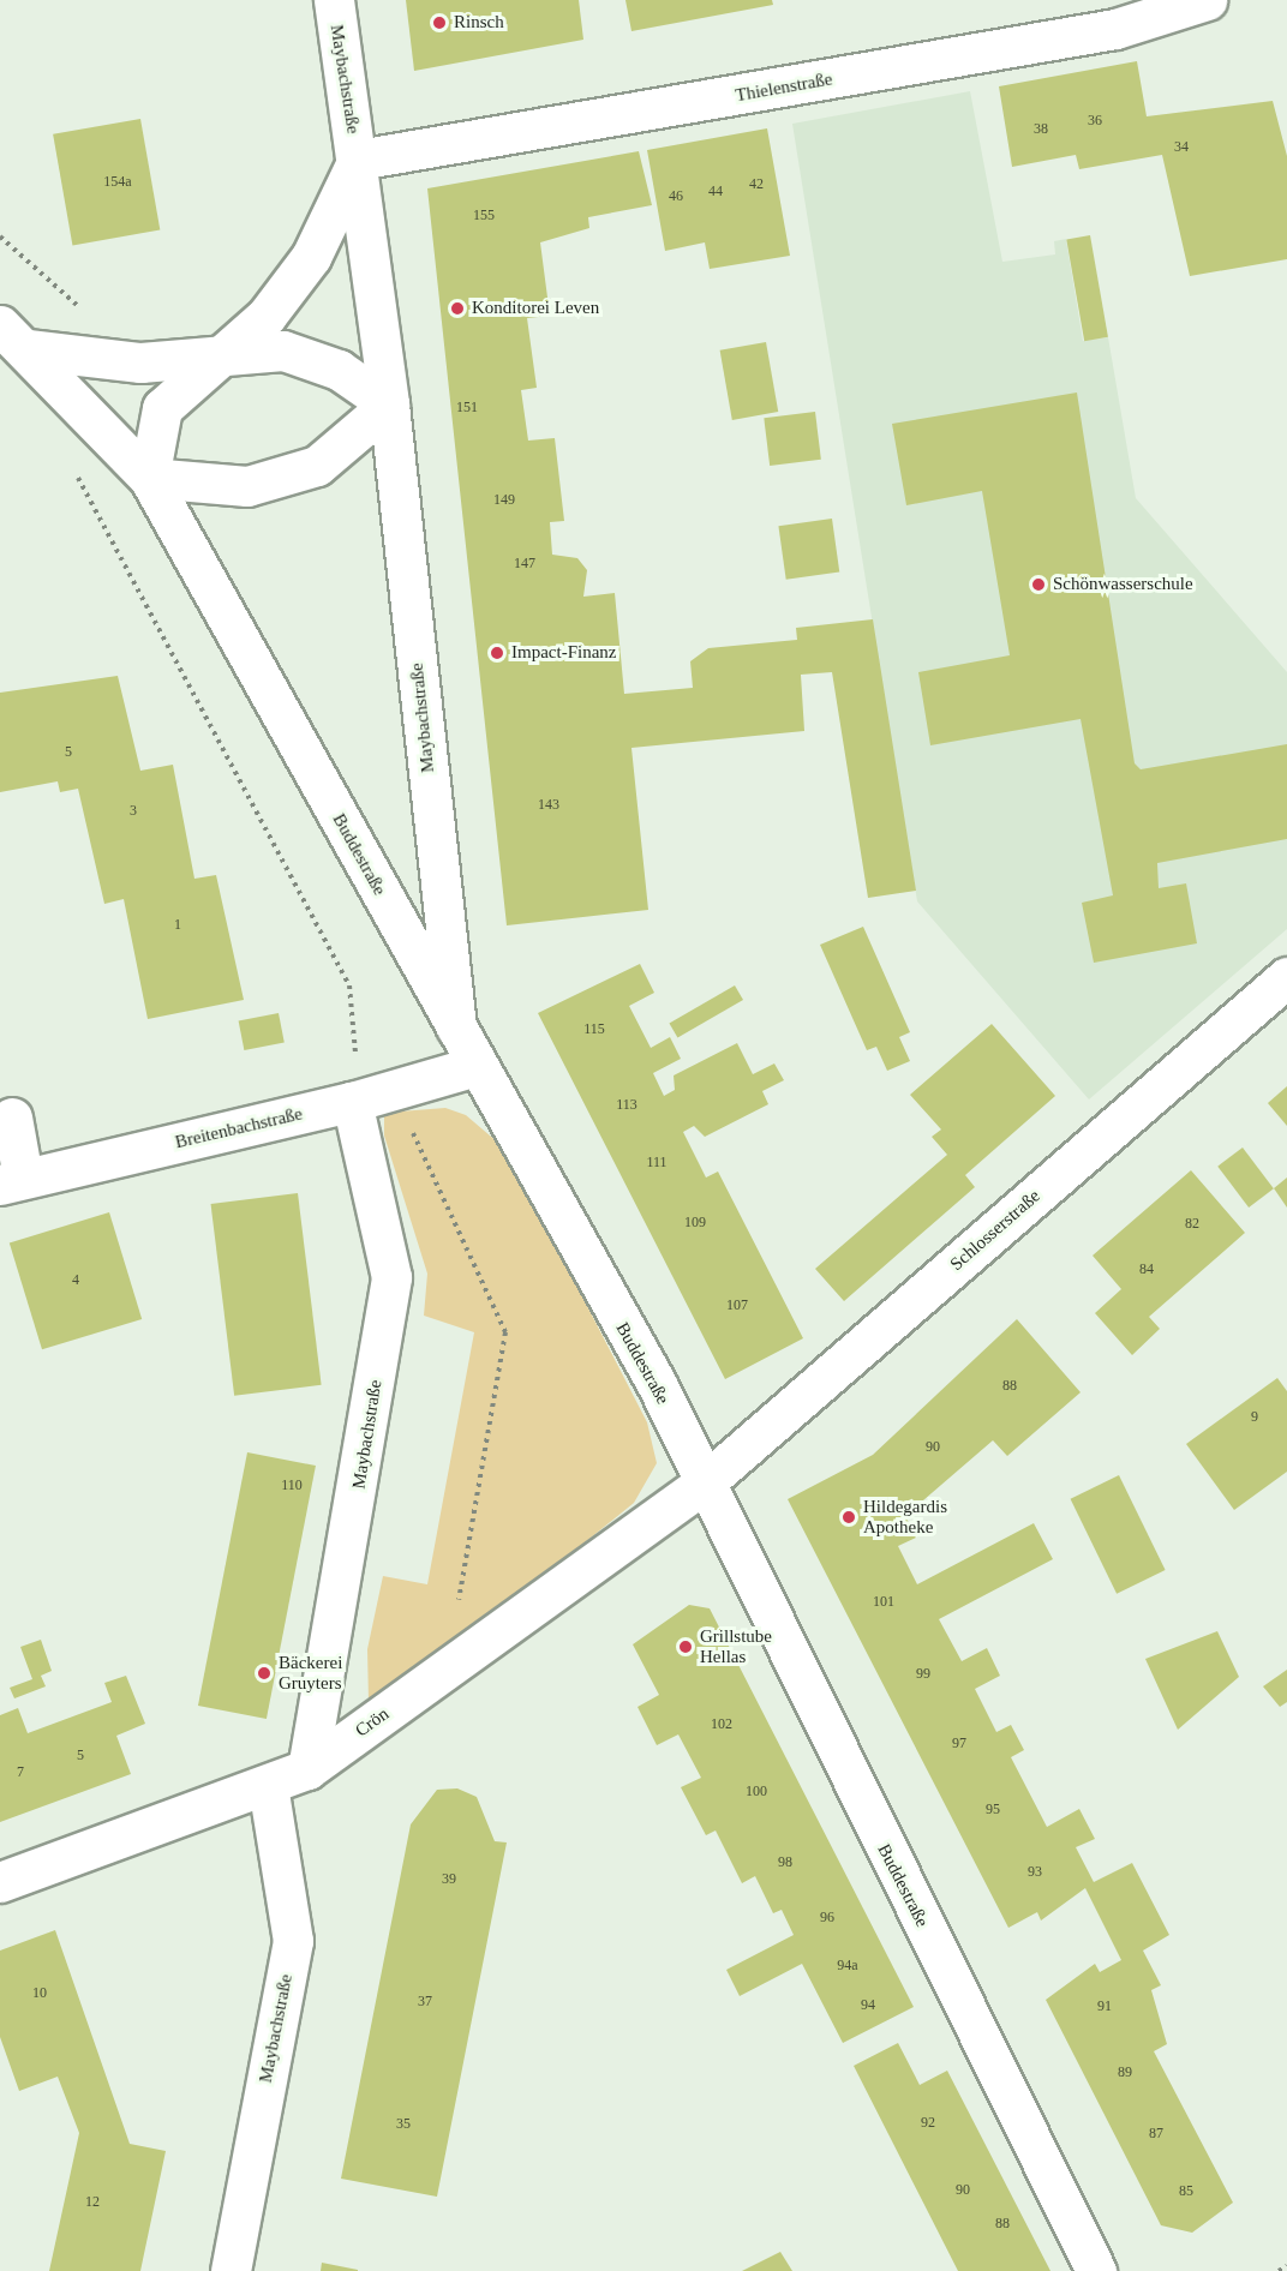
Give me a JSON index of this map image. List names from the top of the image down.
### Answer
{
  "streets": {
    "street": [
      "Maybachstraße",
      "Thielenstraße",
      "Buddestraße",
      "Breitenbachstraße",
      "Schlosserstraße",
      "Crön"
    ]
  },
  "crossings": [
    ["Maybachstraße", "Thielenstraße"],
    ["Maybachstraße", "Buddestraße"],
    ["Maybachstraße", "Breitenbachstraße"],
    ["Maybachstraße", "Crön"],
    ["Buddestraße", "Breitenbachstraße"],
    ["Buddestraße", "Schlosserstraße"],
    ["Buddestraße", "Crön"],
    ["Schlosserstraße", "Crön"]
  ],
  "places": [
    "Rinsch",
    "Konditorei Leven",
    "Schönwasserschule",
    "Impact-Finanz",
    "Hildegardis Apotheke",
    "Grillstube Hellas",
    "Bäckerei Gruyters"
  ],
  "house_numbers": [
    "36",
    "38",
    "34",
    "154a",
    "42",
    "44",
    "46",
    "155",
    "151",
    "149",
    "147",
    "5",
    "143",
    "3",
    "1",
    "115",
    "113",
    "111",
    "109",
    "82",
    "84",
    "4",
    "107",
    "88",
    "9",
    "90",
    "110",
    "101",
    "99",
    "102",
    "97",
    "5",
    "7",
    "100",
    "95",
    "98",
    "93",
    "39",
    "96",
    "94a",
    "10",
    "37",
    "94",
    "91",
    "89",
    "92",
    "35",
    "87",
    "90",
    "85",
    "12",
    "88"
  ]
}
